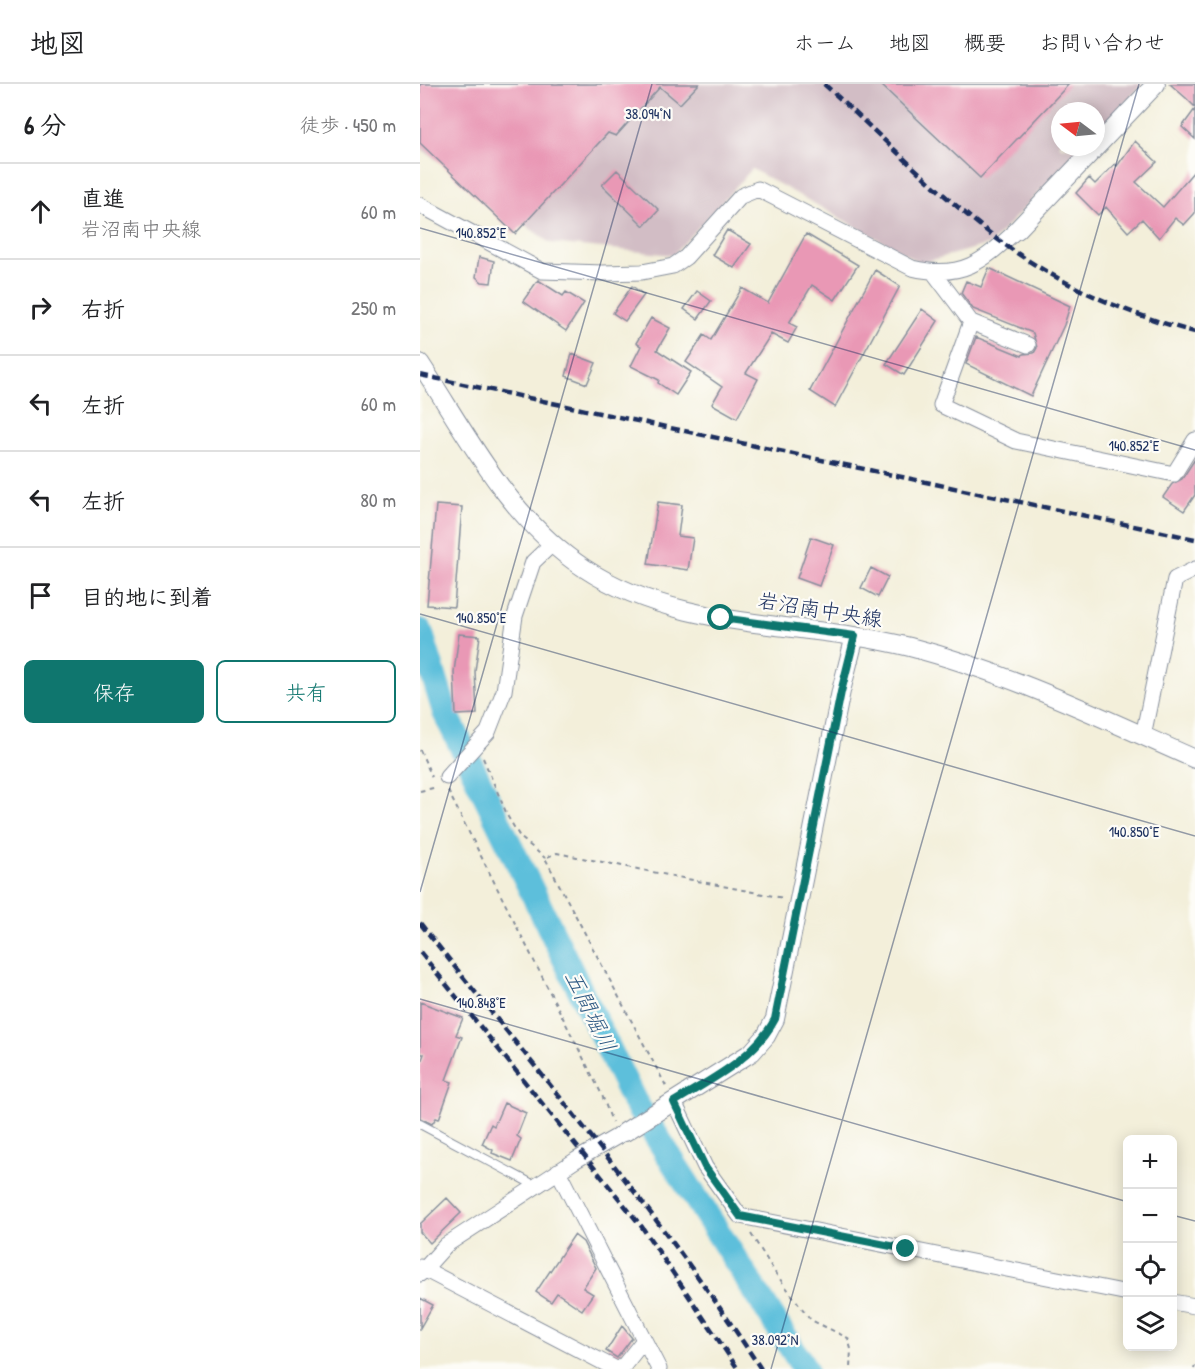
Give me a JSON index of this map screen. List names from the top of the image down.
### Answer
{
  "streets": {
    "street": ["岩沼南中央線"]
  },
  "water": ["五間堀川"],
  "north": "left",
  "page": {
    "header": "地図",
    "nav": [
      "ホーム",
      "地図",
      "概要",
      "お問い合わせ"
    ],
    "heading": ["6 分", "徒歩 · 450 m"],
    "list": [
      ["直進", "岩沼南中央線", "60 m"],
      ["右折", "250 m"],
      ["左折", "60 m"],
      ["左折", "80 m"],
      "目的地に到着"
    ],
    "buttons": ["保存", "共有"],
    "map_buttons": ["+", "−"]
  },
  "coordinates": [
    "38.094°N",
    "140.852°E",
    "140.850°E",
    "140.848°E",
    "38.092°N"
  ]
}
